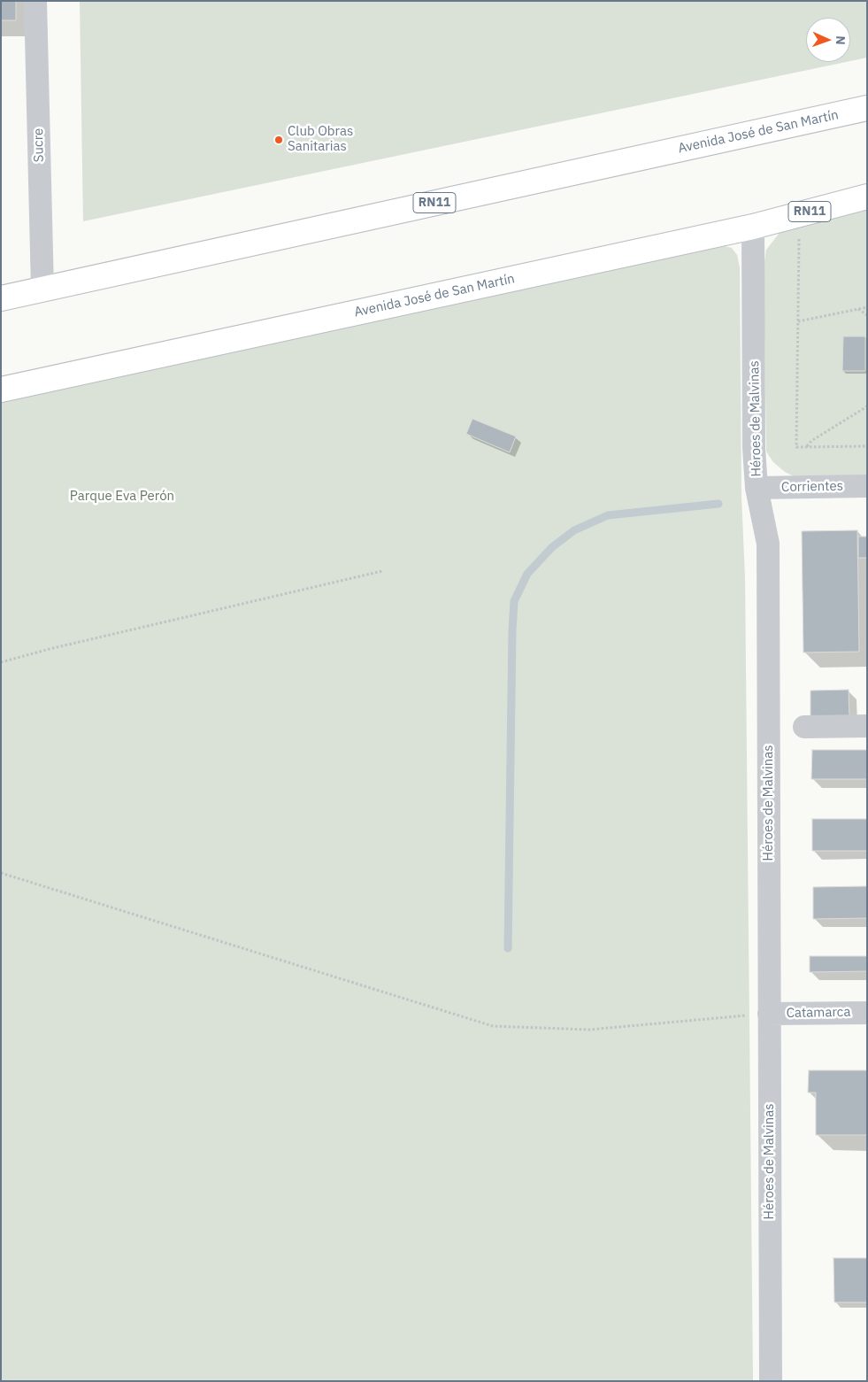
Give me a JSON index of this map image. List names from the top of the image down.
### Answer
{
  "streets": {
    "main road": ["Avenida José de San Martín", "RN11"],
    "street": [
      "Sucre",
      "Héroes de Malvinas",
      "Corrientes",
      "Catamarca"
    ]
  },
  "crossings": [
    ["Avenida José de San Martín", "Sucre"],
    ["Avenida José de San Martín", "Héroes de Malvinas"],
    ["Héroes de Malvinas", "Corrientes"],
    ["Héroes de Malvinas", "Catamarca"]
  ],
  "parks": ["Parque Eva Perón"],
  "places": ["Club Obras Sanitarias"],
  "north": "right"
}
